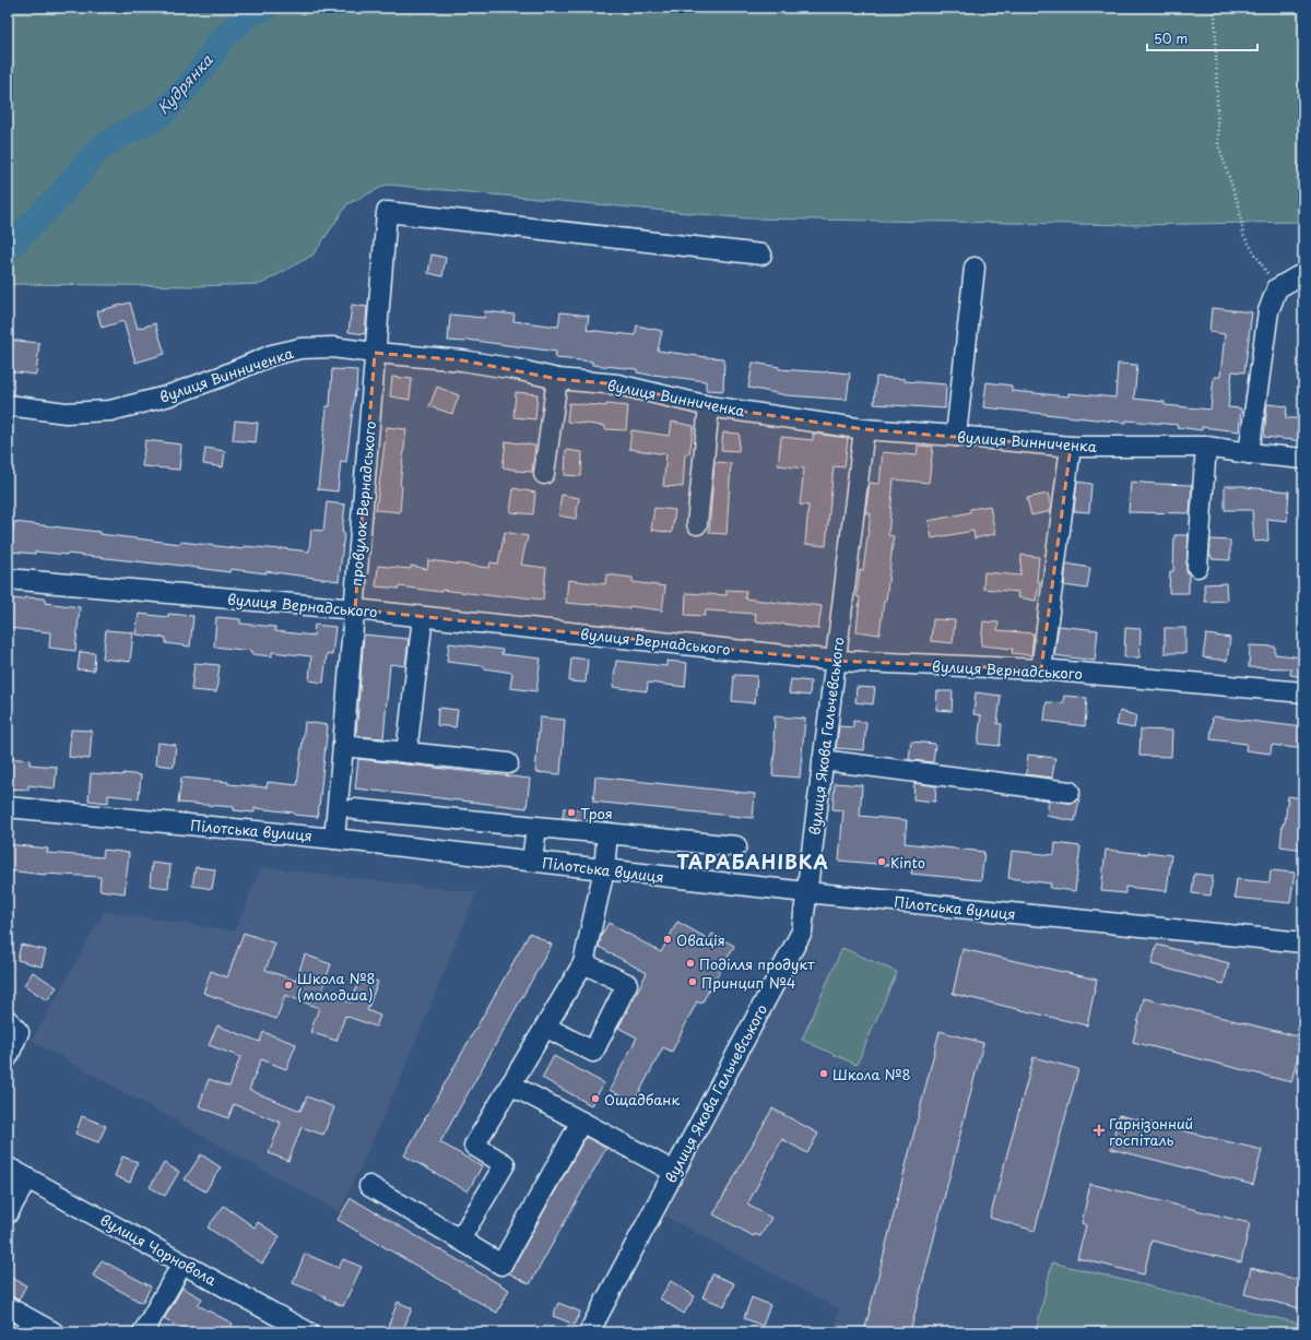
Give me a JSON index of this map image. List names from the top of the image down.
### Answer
{
  "streets": {
    "street": [
      "вулиця Винниченка",
      "провулок Вернадського",
      "вулиця Вернадського",
      "вулиця Якова Гальчевського",
      "Пілотська вулиця",
      "вулиця Чорновола"
    ]
  },
  "crossings": [
    ["вулиця Винниченка", "провулок Вернадського"],
    ["вулиця Винниченка", "вулиця Якова Гальчевського"],
    ["провулок Вернадського", "вулиця Вернадського"],
    ["провулок Вернадського", "Пілотська вулиця"],
    ["вулиця Вернадського", "вулиця Якова Гальчевського"],
    ["вулиця Якова Гальчевського", "Пілотська вулиця"]
  ],
  "districts": ["ТАРАБАНІВКА"],
  "water": ["Кудрянка"],
  "places": {
    "other": [
      "Троя",
      "Kinto",
      "Овація",
      "Поділля продукт",
      "Принцип №4",
      "Школа №8 (молодша)",
      "Школа №8",
      "Ощадбанк"
    ],
    "health": ["Гарнізонний госпіталь"]
  },
  "scale_bar": "50 m"
}
